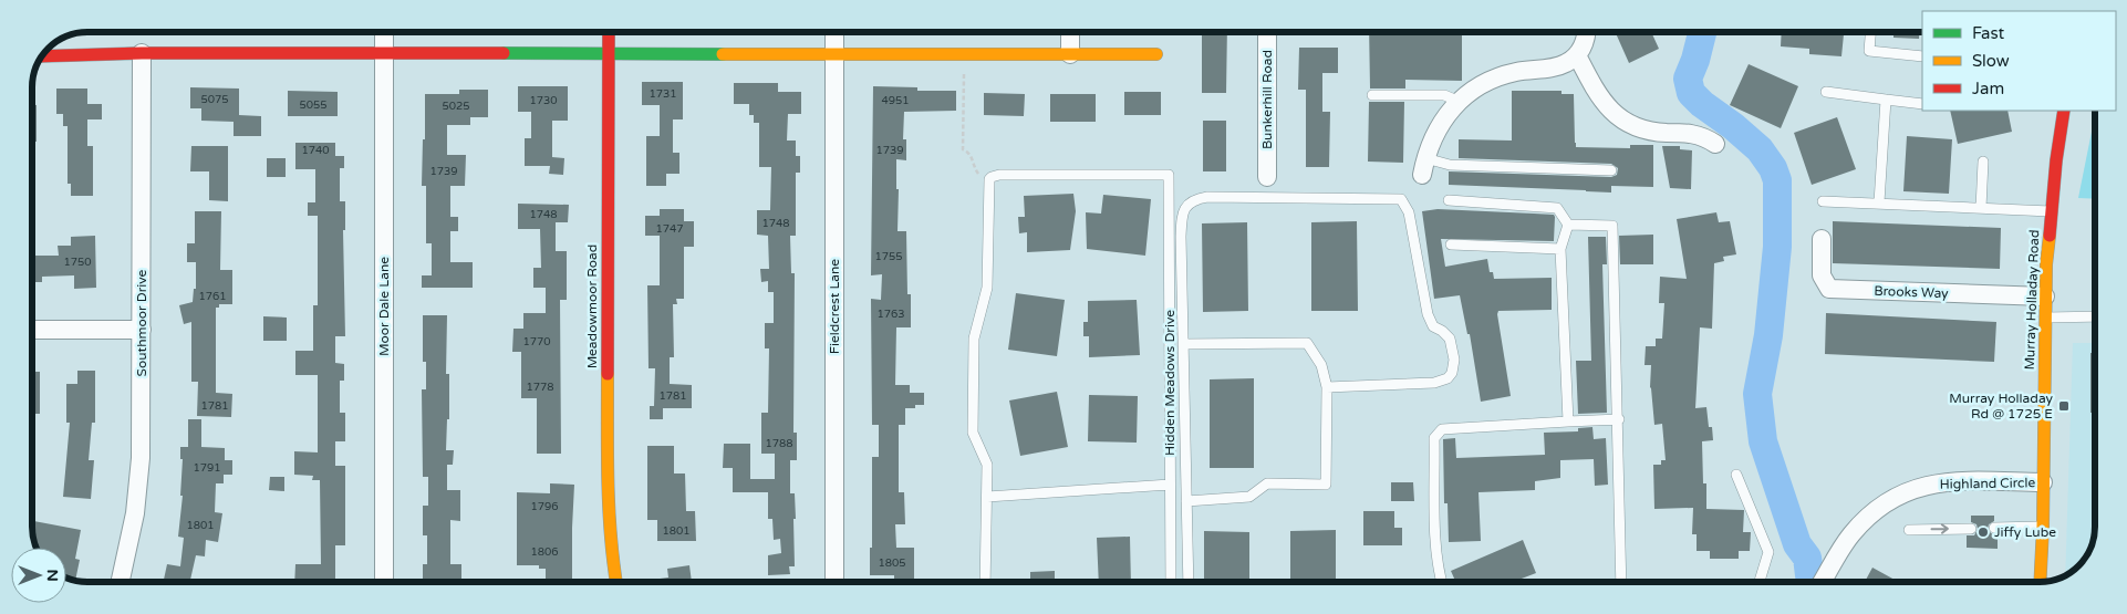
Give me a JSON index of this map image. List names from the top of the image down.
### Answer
{
  "streets": {
    "street": [
      "Bunkerhill Road",
      "Brooks Way",
      "Murray Holladay Road",
      "Moor Dale Lane",
      "Meadowmoor Road",
      "Fieldcrest Lane",
      "Southmoor Drive",
      "Highland Circle"
    ],
    "lane": ["Hidden Meadows Drive"]
  },
  "crossings": [
    ["Brooks Way", "Murray Holladay Road"],
    ["Murray Holladay Road", "Highland Circle"]
  ],
  "places": {
    "transit": ["Murray Holladay Rd @ 1725 E"],
    "other": ["Jiffy Lube"]
  },
  "house_numbers": [
    "1731",
    "5075",
    "1730",
    "4951",
    "5055",
    "5025",
    "1740",
    "1739",
    "1739",
    "1748",
    "1748",
    "1747",
    "1755",
    "1750",
    "1761",
    "1763",
    "1770",
    "1778",
    "1781",
    "1781",
    "1788",
    "1791",
    "1796",
    "1801",
    "1801",
    "1806",
    "1805"
  ],
  "legend": ["Fast", "Slow", "Jam"],
  "north": "right"
}
